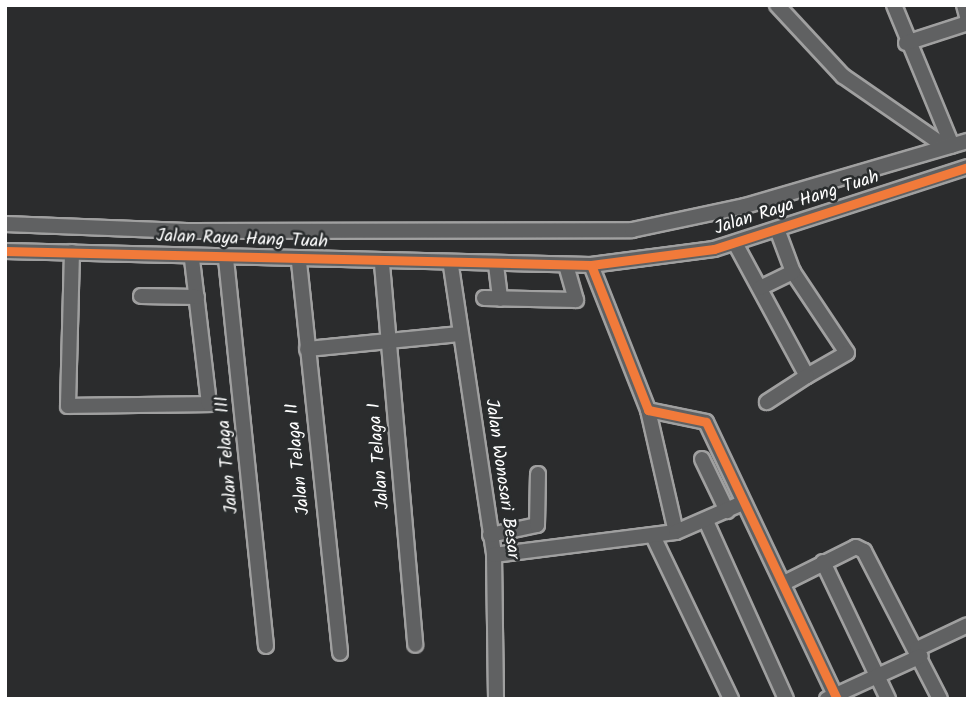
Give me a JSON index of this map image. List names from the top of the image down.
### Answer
{
  "streets": {
    "street": [
      "Jalan Raya Hang Tuah",
      "Jalan Telaga III",
      "Jalan Telaga I",
      "Jalan Telaga II",
      "Jalan Wonosari Besar"
    ]
  },
  "crossings": [
    ["Jalan Raya Hang Tuah", "Jalan Telaga III"],
    ["Jalan Raya Hang Tuah", "Jalan Telaga I"],
    ["Jalan Raya Hang Tuah", "Jalan Telaga II"],
    ["Jalan Raya Hang Tuah", "Jalan Wonosari Besar"]
  ]
}
